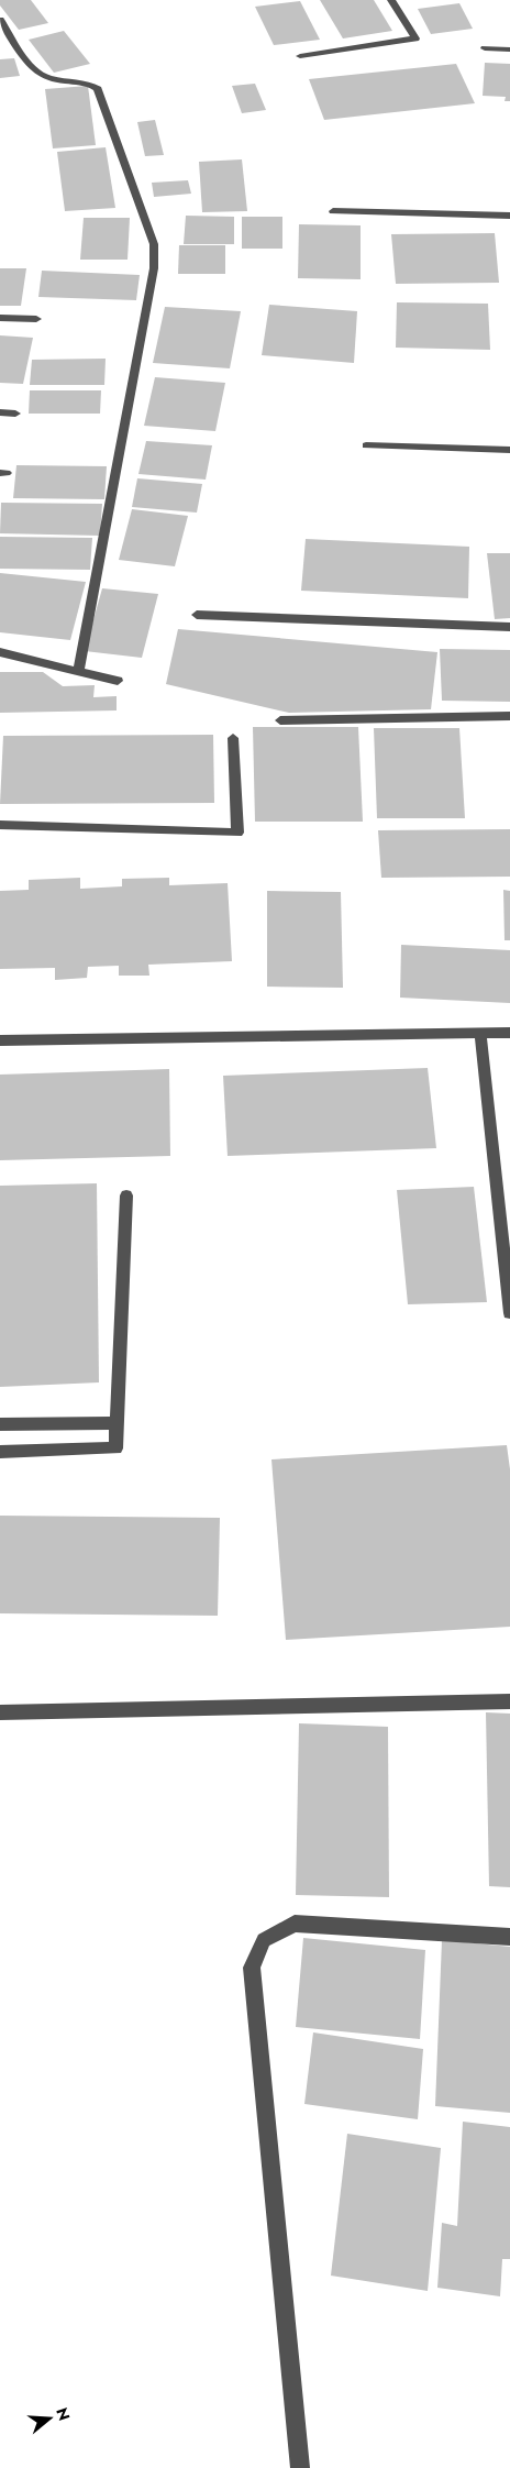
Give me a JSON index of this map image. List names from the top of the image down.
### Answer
{
  "north": "right"
}
